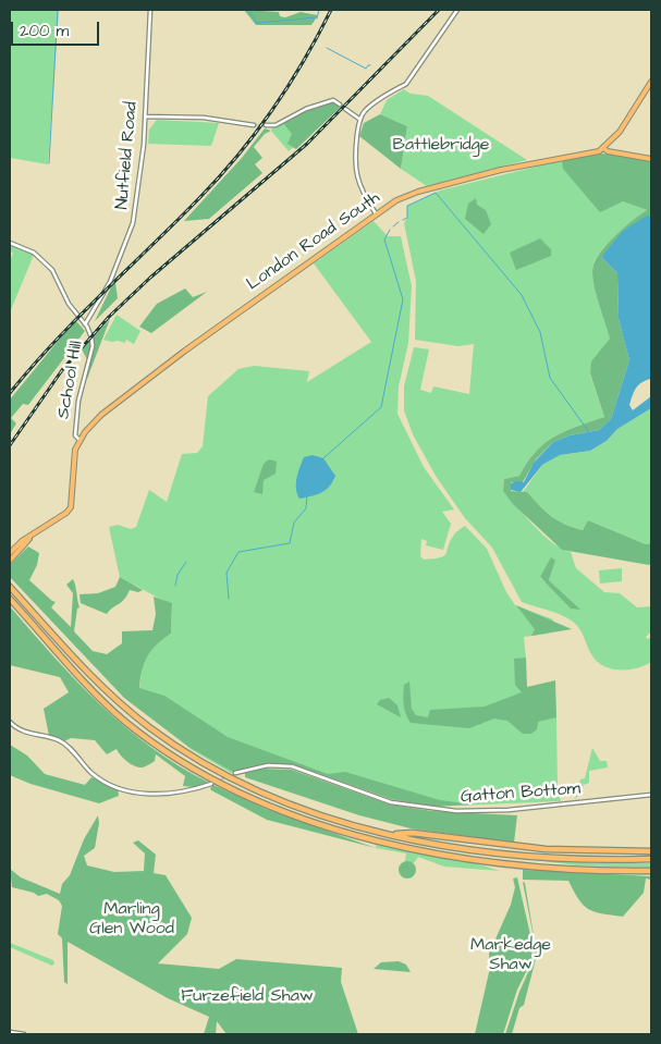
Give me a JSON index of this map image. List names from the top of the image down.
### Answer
{
  "streets": {
    "main road": ["London Road South"],
    "street": ["Nutfield Road", "School Hill", "Gatton Bottom"]
  },
  "crossings": [
    ["Nutfield Road", "School Hill"],
    ["London Road South", "School Hill"]
  ],
  "parks": [
    "Battlebridge",
    "Marling Glen Wood",
    "Markedge Shaw",
    "Furzefield Shaw"
  ],
  "scale_bar": "200 m"
}
